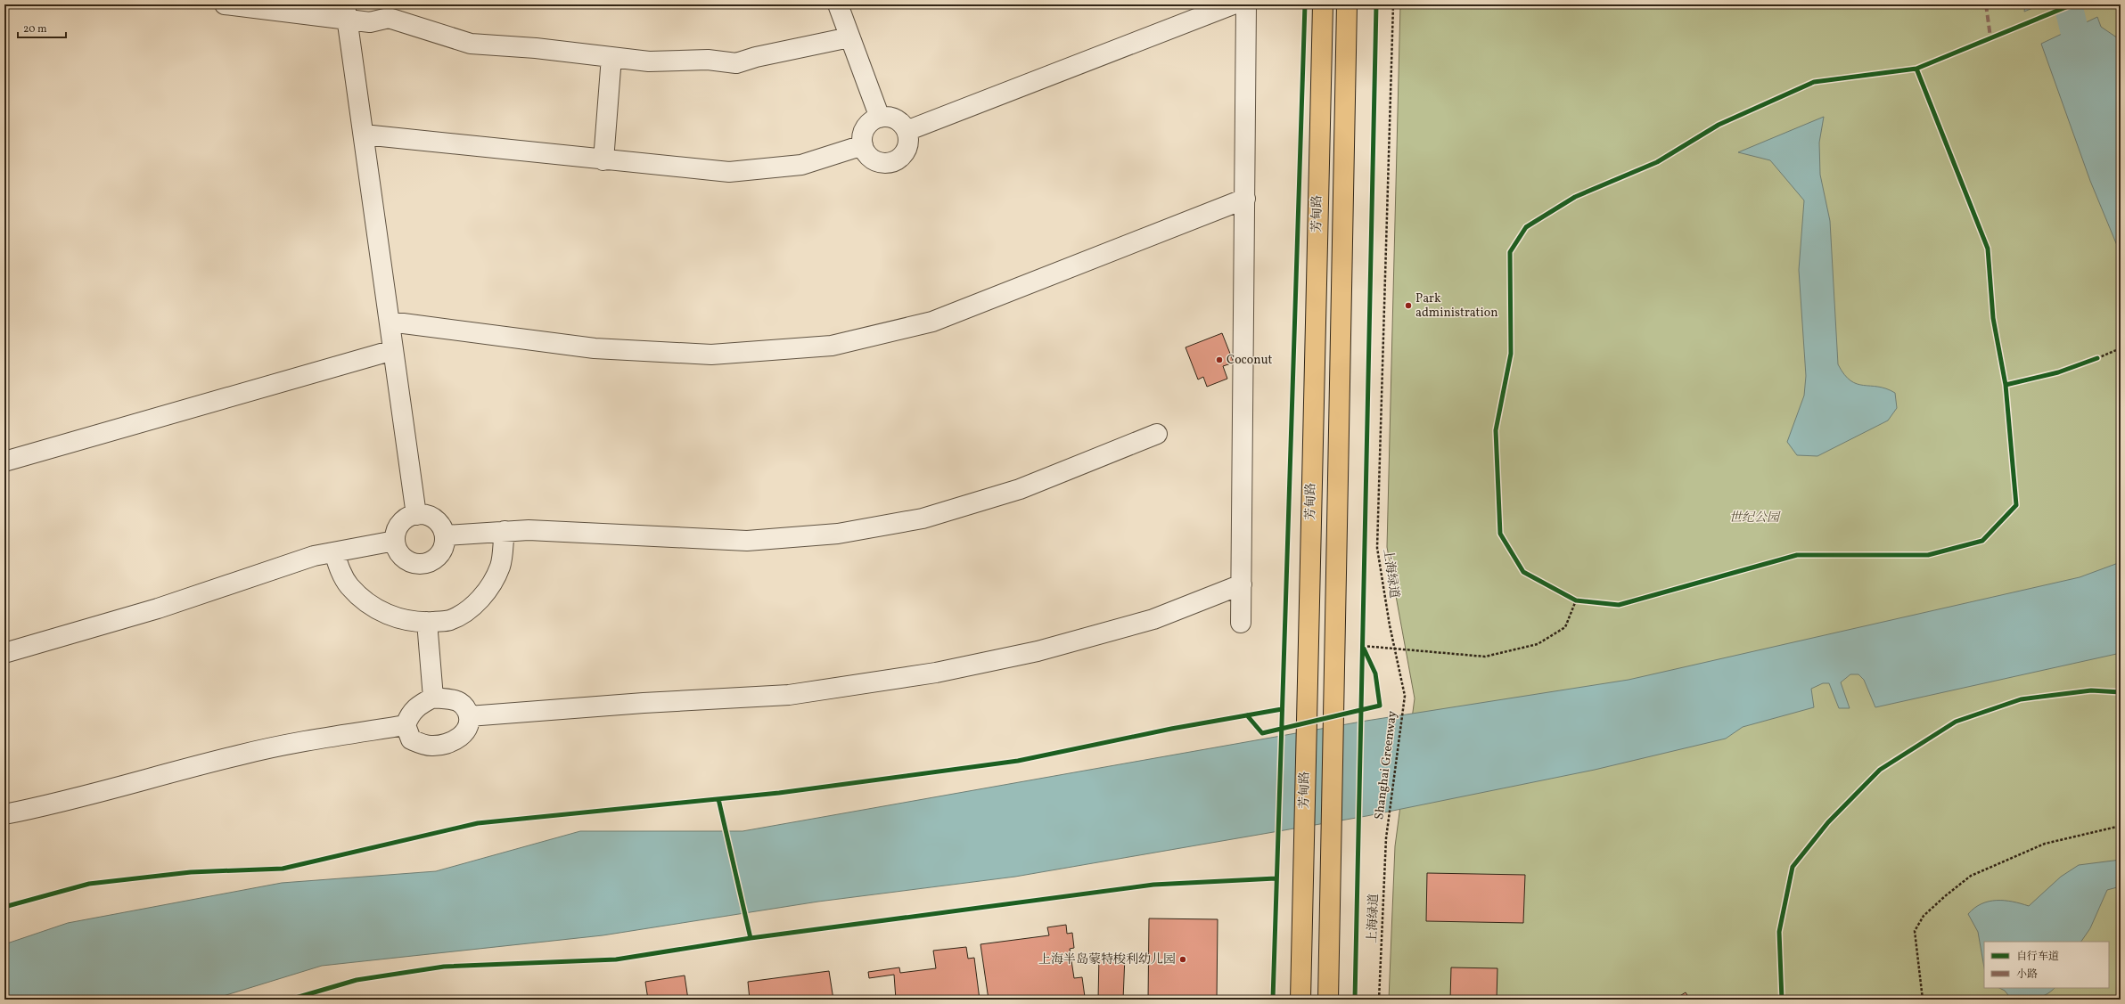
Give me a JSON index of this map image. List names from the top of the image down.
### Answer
{
  "streets": {
    "main road": ["芳甸路"],
    "path": ["上海绿道"],
    "cycle path": ["Shanghai Greenway"]
  },
  "crossings": [
    ["上海绿道", "Shanghai Greenway"]
  ],
  "parks": ["世纪公园"],
  "places": ["Park administration", "Coconut", "上海半岛蒙特梭利幼儿园"],
  "legend": ["自行车道", "小路"],
  "scale_bar": "20 m"
}
